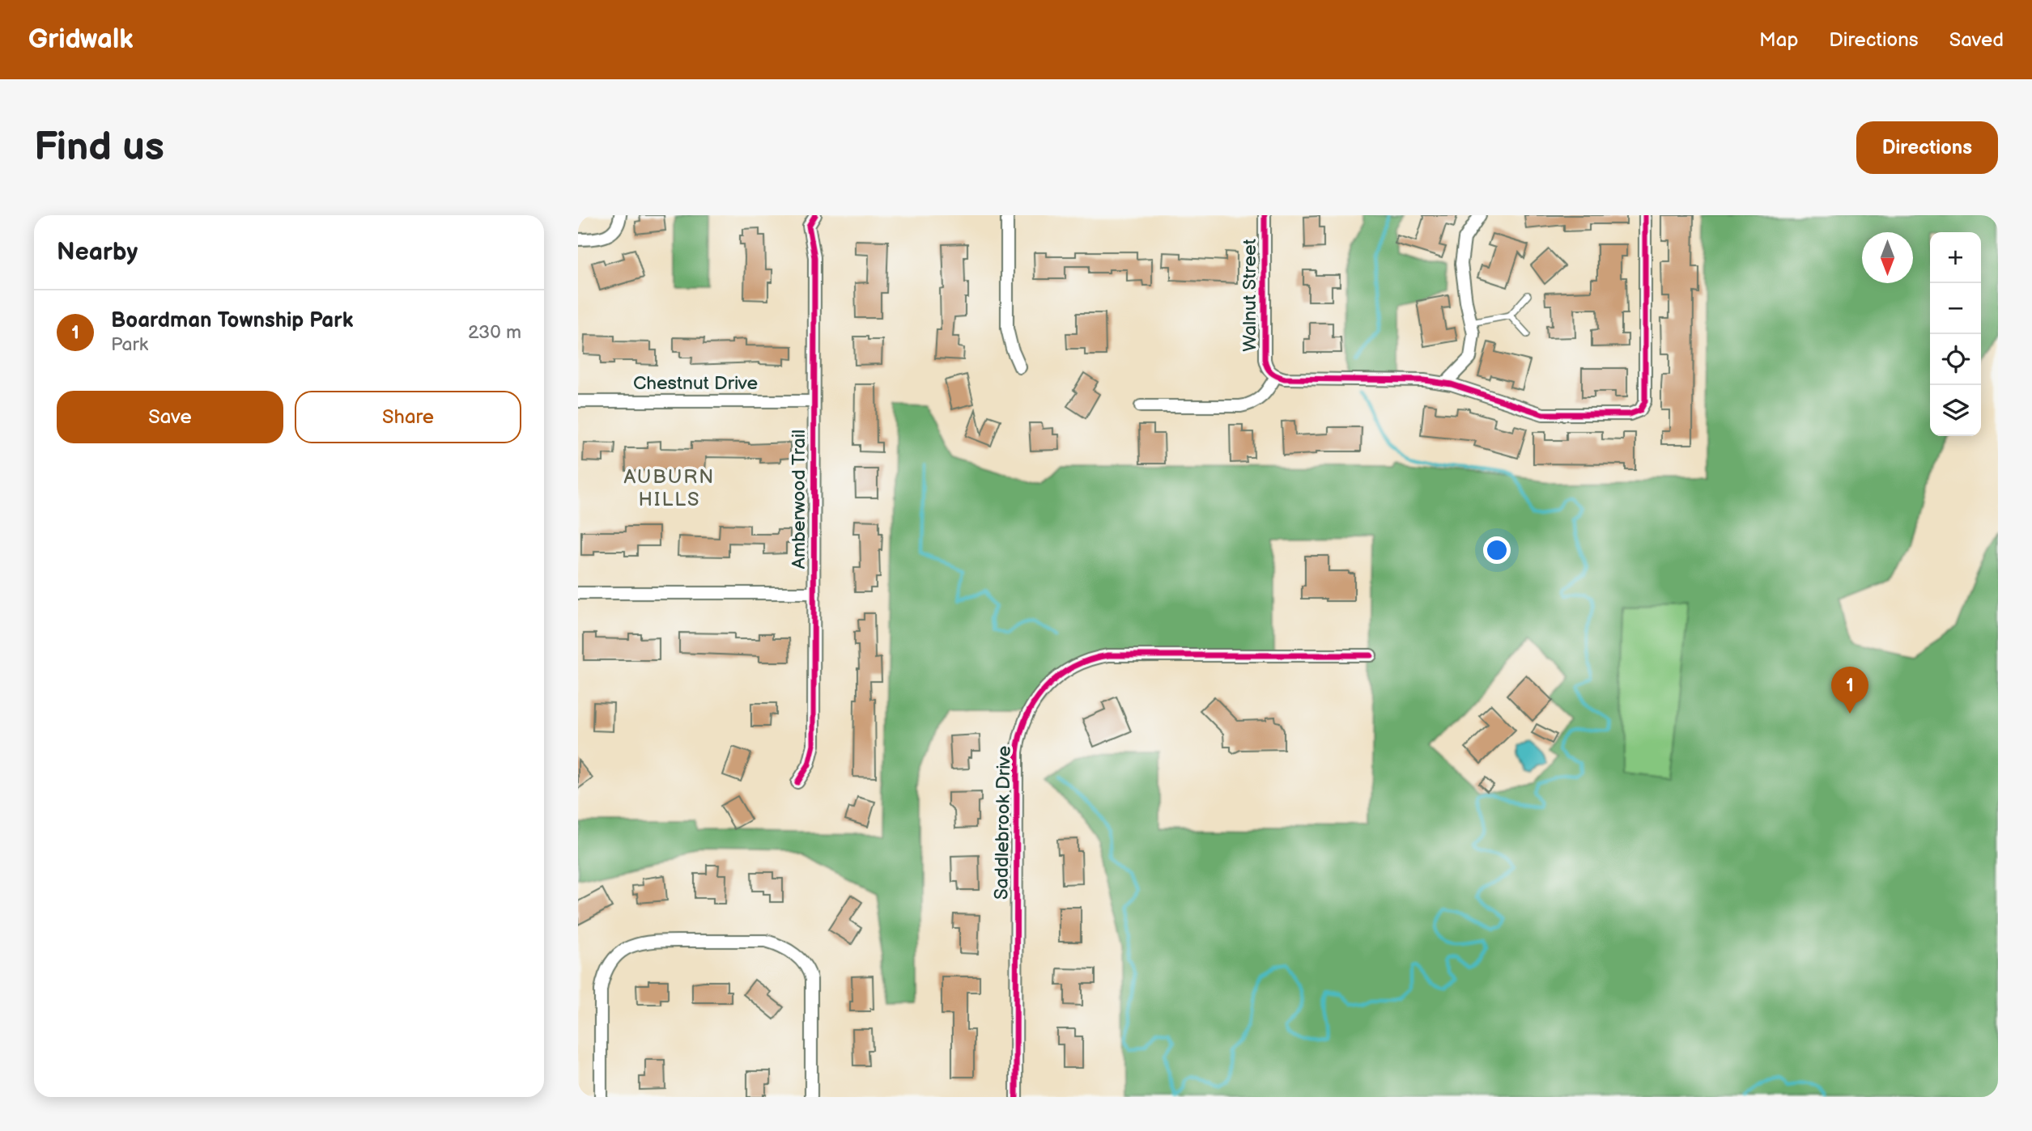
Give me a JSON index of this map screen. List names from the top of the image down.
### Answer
{
  "streets": {
    "street": [
      "Walnut Street",
      "Chestnut Drive",
      "Amberwood Trail",
      "Saddlebrook Drive"
    ]
  },
  "crossings": [
    ["Chestnut Drive", "Amberwood Trail"]
  ],
  "districts": ["AUBURN HILLS"],
  "north": "bottom",
  "page": {
    "header": "Gridwalk",
    "nav": ["Map", "Directions", "Saved"],
    "buttons": [
      "Directions",
      ["Save", "Share"]
    ],
    "title": "Find us",
    "heading": "Nearby",
    "map_buttons": ["+", "−"],
    "list": [
      {
        "mark": "1",
        "name": "Boardman Township Park",
        "note": "Park",
        "value": "230 m"
      }
    ],
    "pins": "1"
  }
}
